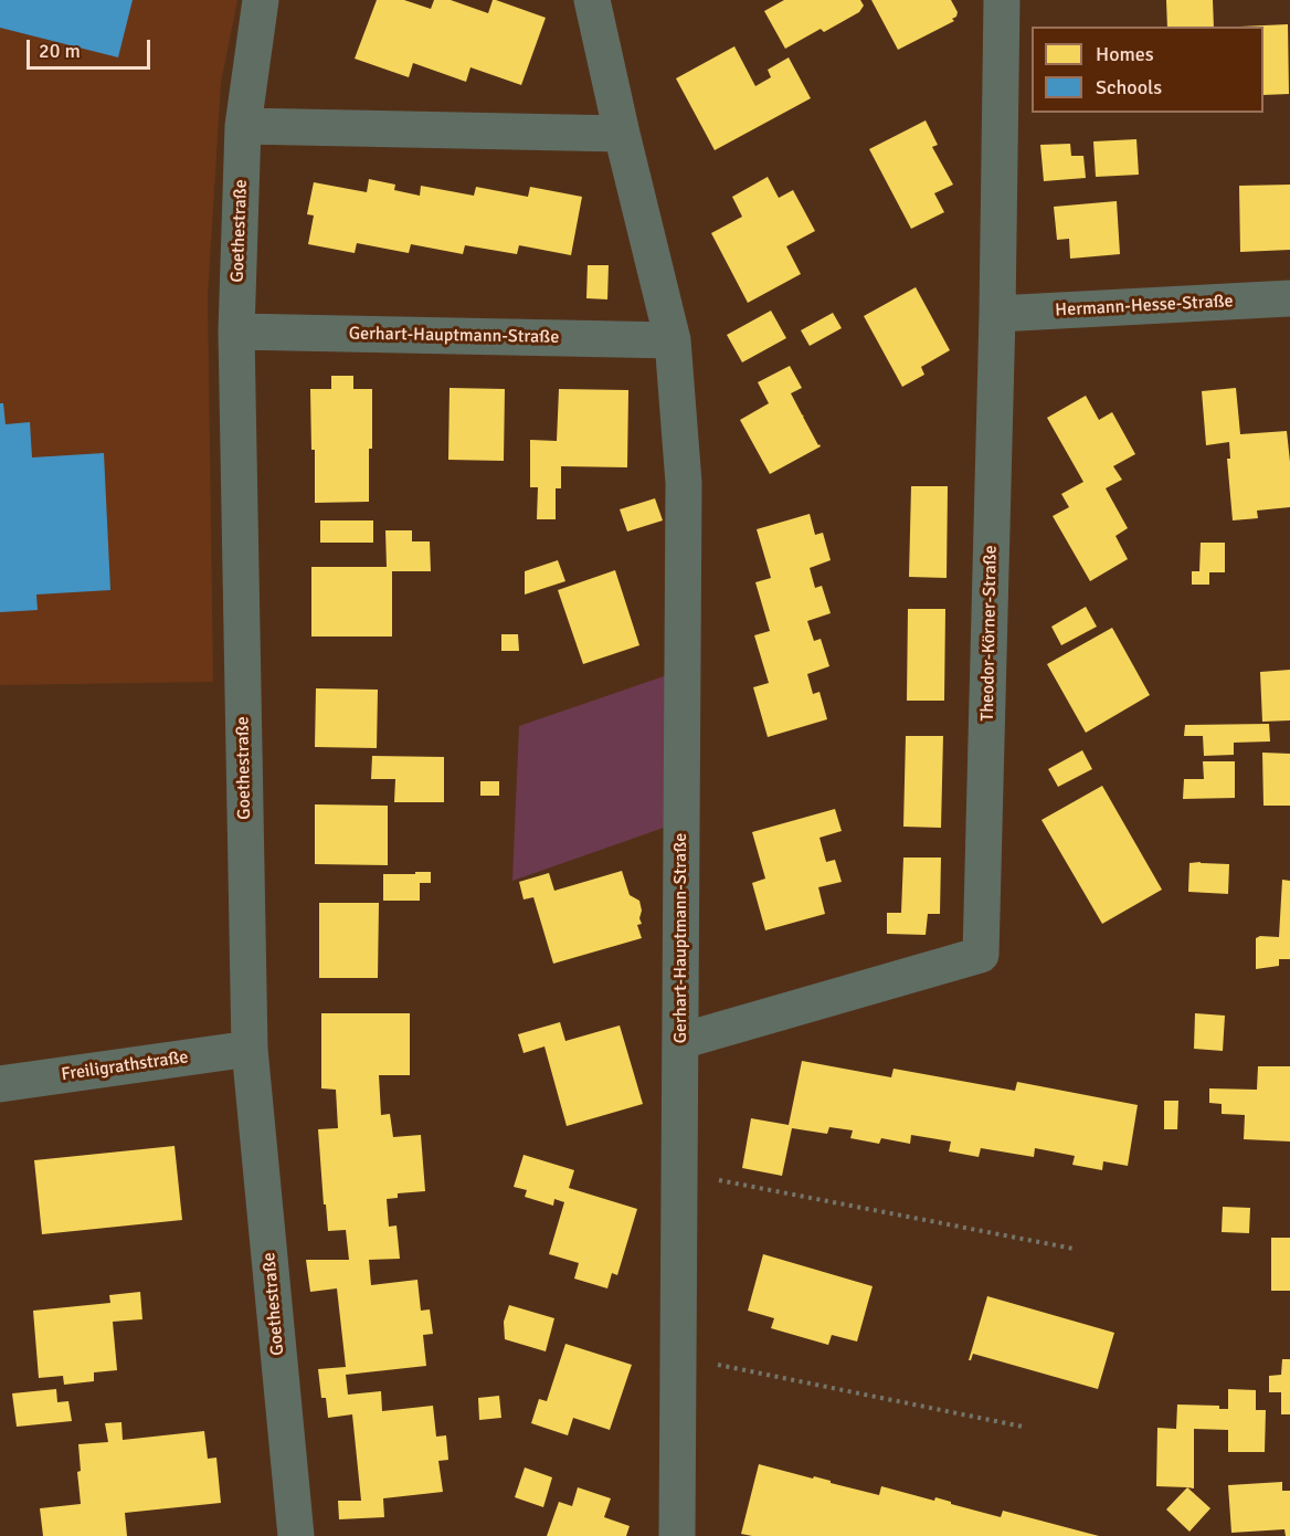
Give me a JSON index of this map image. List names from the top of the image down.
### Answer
{
  "streets": {
    "street": [
      "Goethestraße",
      "Hermann-Hesse-Straße",
      "Gerhart-Hauptmann-Straße",
      "Theodor-Körner-Straße",
      "Freiligrathstraße"
    ]
  },
  "crossings": [
    ["Goethestraße", "Gerhart-Hauptmann-Straße"],
    ["Goethestraße", "Freiligrathstraße"],
    ["Hermann-Hesse-Straße", "Theodor-Körner-Straße"],
    ["Gerhart-Hauptmann-Straße", "Theodor-Körner-Straße"]
  ],
  "legend": ["Homes", "Schools"],
  "scale_bar": "20 m"
}
